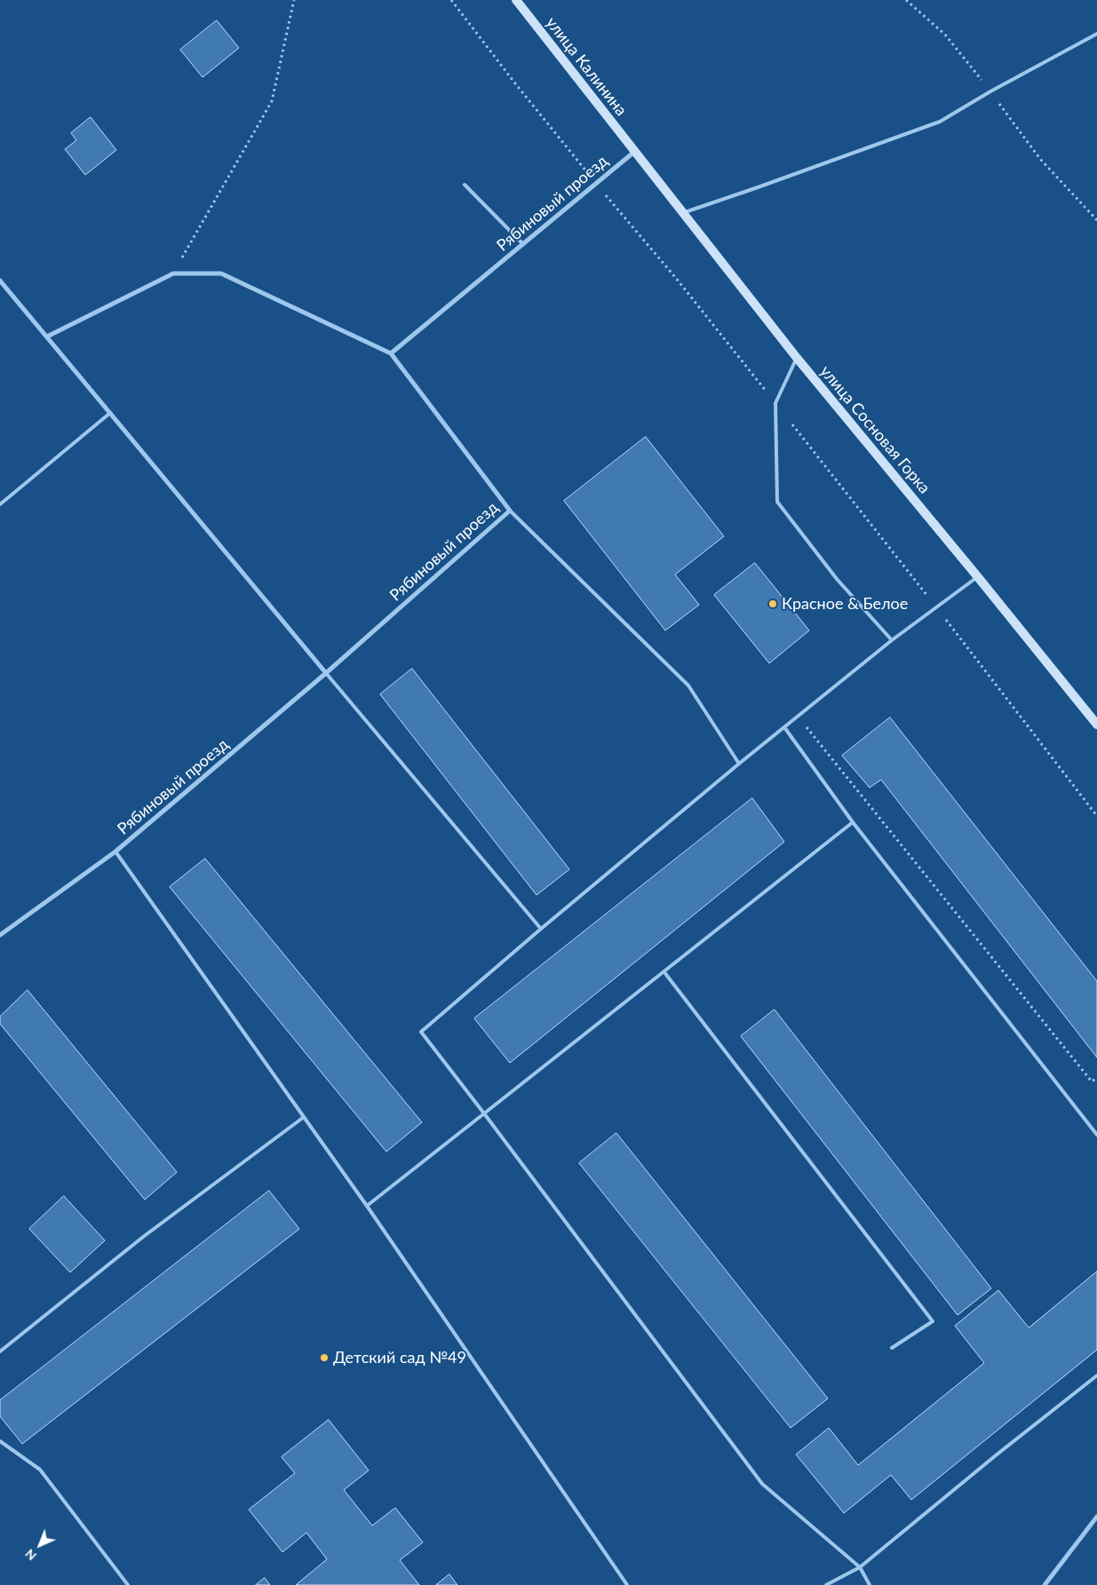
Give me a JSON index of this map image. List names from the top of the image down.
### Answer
{
  "streets": {
    "main road": ["улица Калинина", "улица Сосновая Горка"],
    "street": ["Рябиновый проезд"]
  },
  "crossings": [
    ["улица Калинина", "Рябиновый проезд"],
    ["улица Калинина", "улица Сосновая Горка"],
    ["Рябиновый проезд", "улица Сосновая Горка"]
  ],
  "places": ["Красное & Белое", "Детский сад №49"],
  "north": "bottom left"
}
